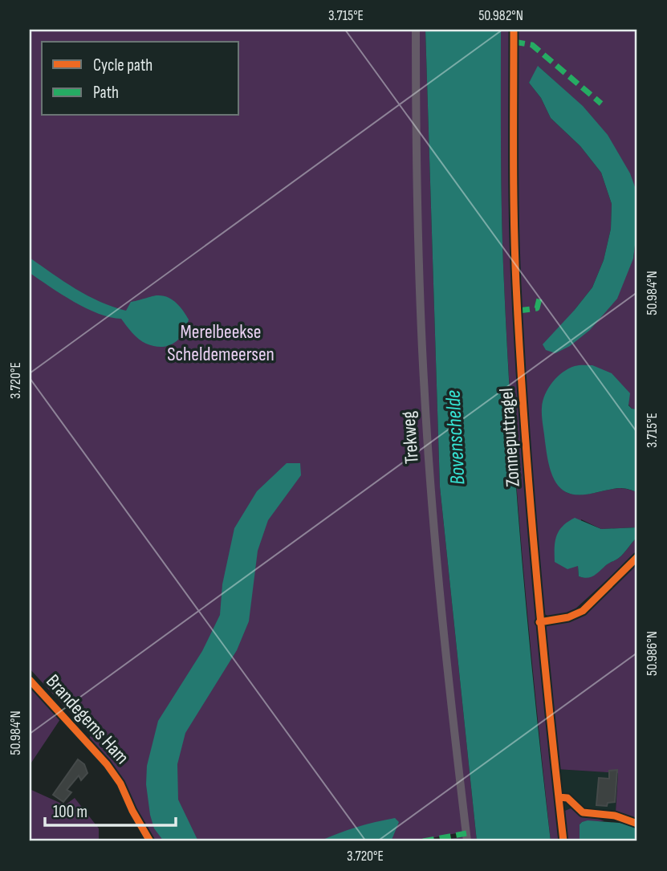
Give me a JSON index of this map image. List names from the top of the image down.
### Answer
{
  "streets": {
    "street": ["Trekweg", "Zonneputtragel", "Brandegems Ham"]
  },
  "water": ["Bovenschelde"],
  "parks": ["Merelbeekse Scheldemeersen"],
  "legend": ["Cycle path", "Path"],
  "scale_bar": "100 m",
  "coordinates": [
    "3.715°E",
    "50.982°N",
    "50.984°N",
    "3.720°E",
    "50.986°N"
  ]
}
